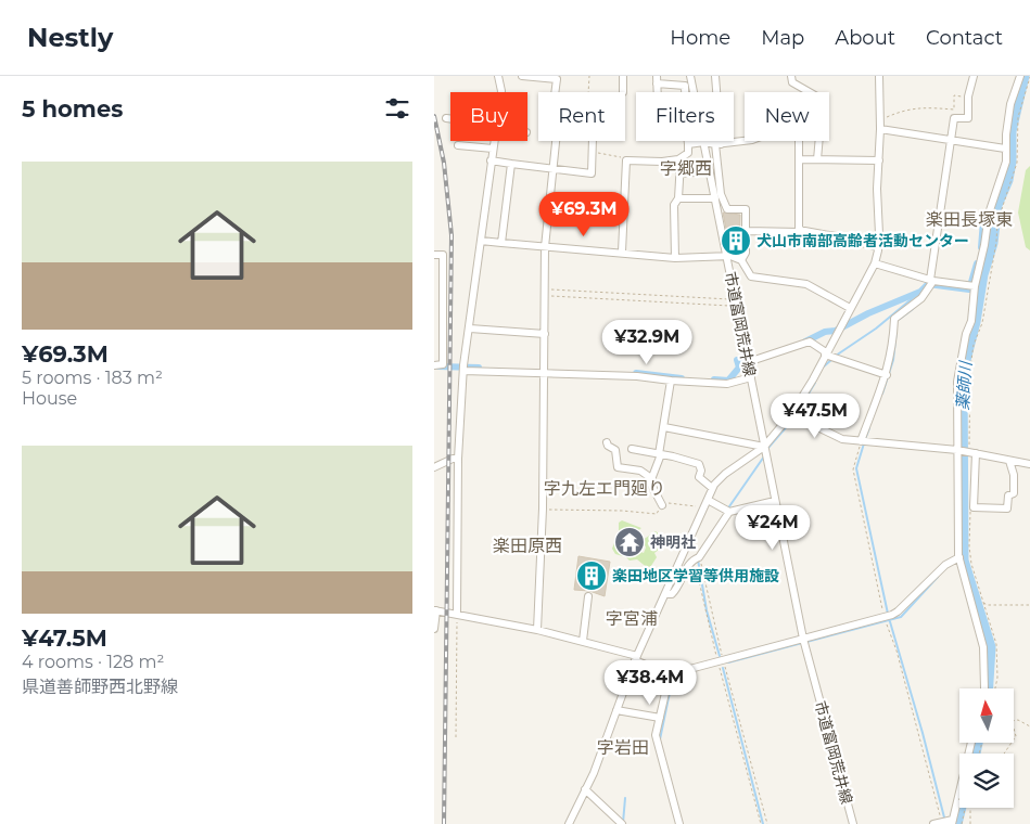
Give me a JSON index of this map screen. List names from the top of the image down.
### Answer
{
  "streets": {
    "street": ["市道富岡荒井線"]
  },
  "districts": [
    "字郷西",
    "楽田長塚東",
    "字九左エ門廻り",
    "楽田原西",
    "字宮浦",
    "字岩田"
  ],
  "water": ["薬師川"],
  "places": {
    "building": ["犬山市南部高齢者活動センター", "楽田地区学習等供用施設"],
    "temple": ["神明社"]
  },
  "north": "top",
  "page": {
    "header": "Nestly",
    "nav": [
      "Home",
      "Map",
      "About",
      "Contact"
    ],
    "heading": "5 homes",
    "chip": [
      "Buy",
      "Rent",
      "Filters",
      "New"
    ],
    "list": [
      {
        "name": "¥69.3M",
        "note": "5 rooms · 183 m² · House"
      },
      {
        "name": "¥47.5M",
        "note": "4 rooms · 128 m² · 県道善師野西北野線"
      }
    ],
    "price": [
      "¥69.3M",
      "¥32.9M",
      "¥47.5M",
      "¥24M",
      "¥38.4M"
    ]
  }
}
